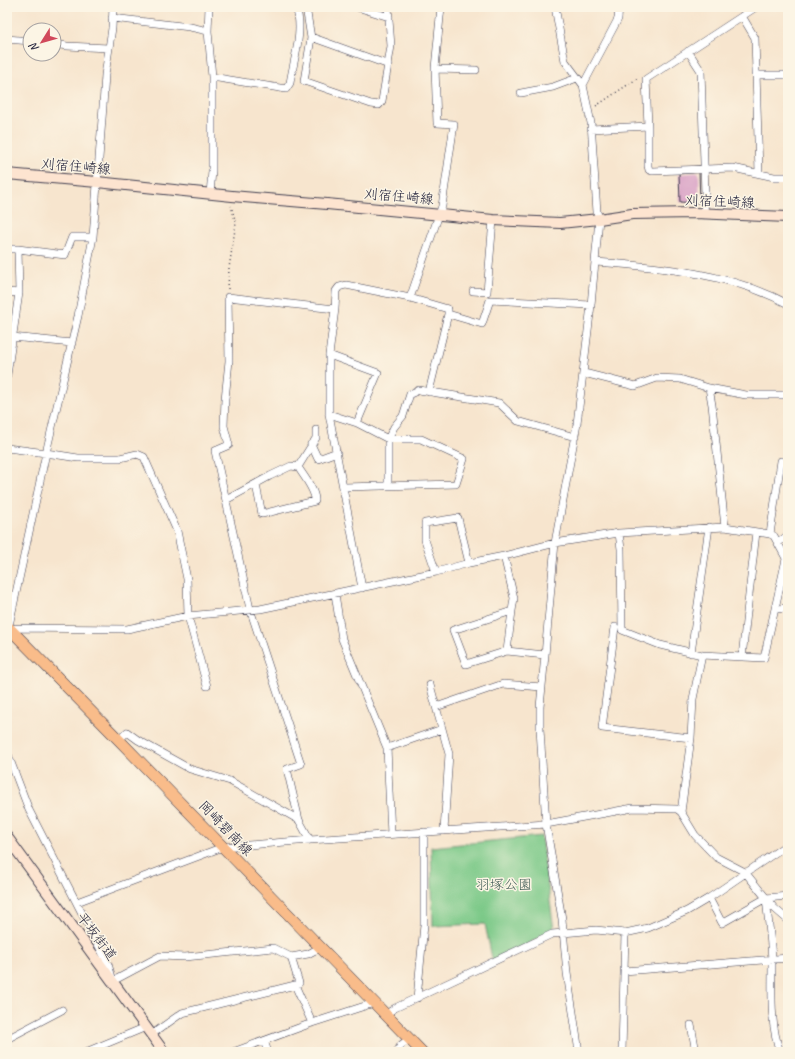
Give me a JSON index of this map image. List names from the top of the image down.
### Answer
{
  "streets": {
    "main road": ["刈宿住崎線", "岡崎碧南線", "平坂街道"]
  },
  "parks": ["羽塚公園"],
  "north": "bottom left"
}
